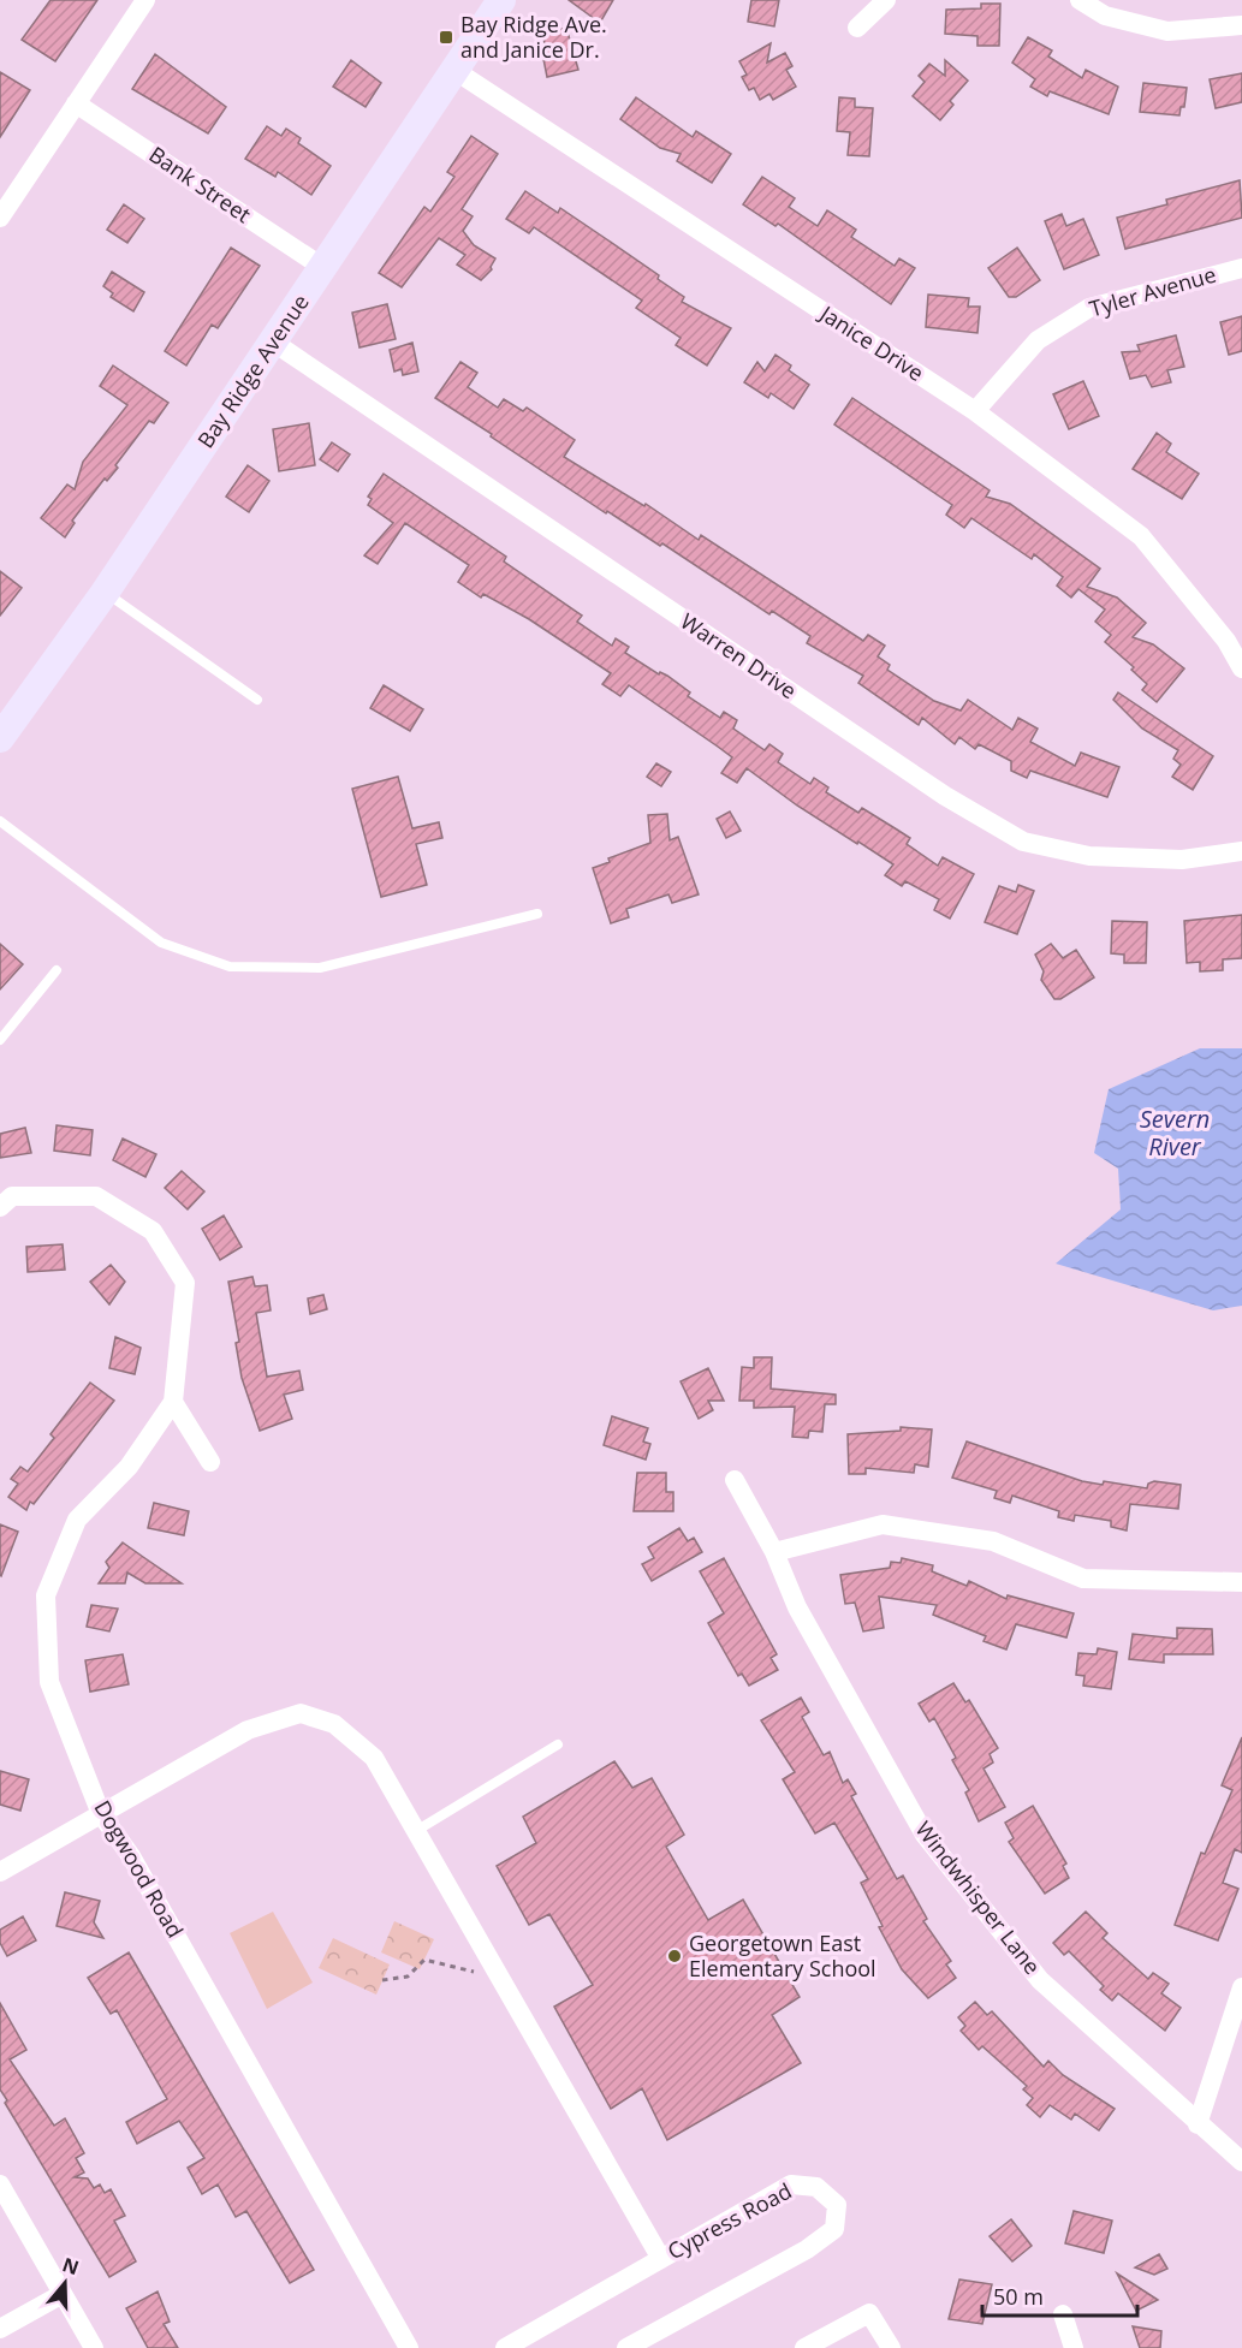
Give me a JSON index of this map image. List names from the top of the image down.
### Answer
{
  "streets": {
    "main road": ["Bay Ridge Avenue"],
    "street": [
      "Bank Street",
      "Tyler Avenue",
      "Janice Drive",
      "Warren Drive",
      "Dogwood Road",
      "Windwhisper Lane",
      "Cypress Road"
    ]
  },
  "crossings": [
    ["Bank Street", "Bay Ridge Avenue"],
    ["Tyler Avenue", "Janice Drive"],
    ["Janice Drive", "Bay Ridge Avenue"],
    ["Bay Ridge Avenue", "Warren Drive"]
  ],
  "water": ["Severn River"],
  "places": {
    "transit": ["Bay Ridge Ave. and Janice Dr."],
    "other": ["Georgetown East Elementary School"]
  },
  "scale_bar": "50 m",
  "north": "top"
}
